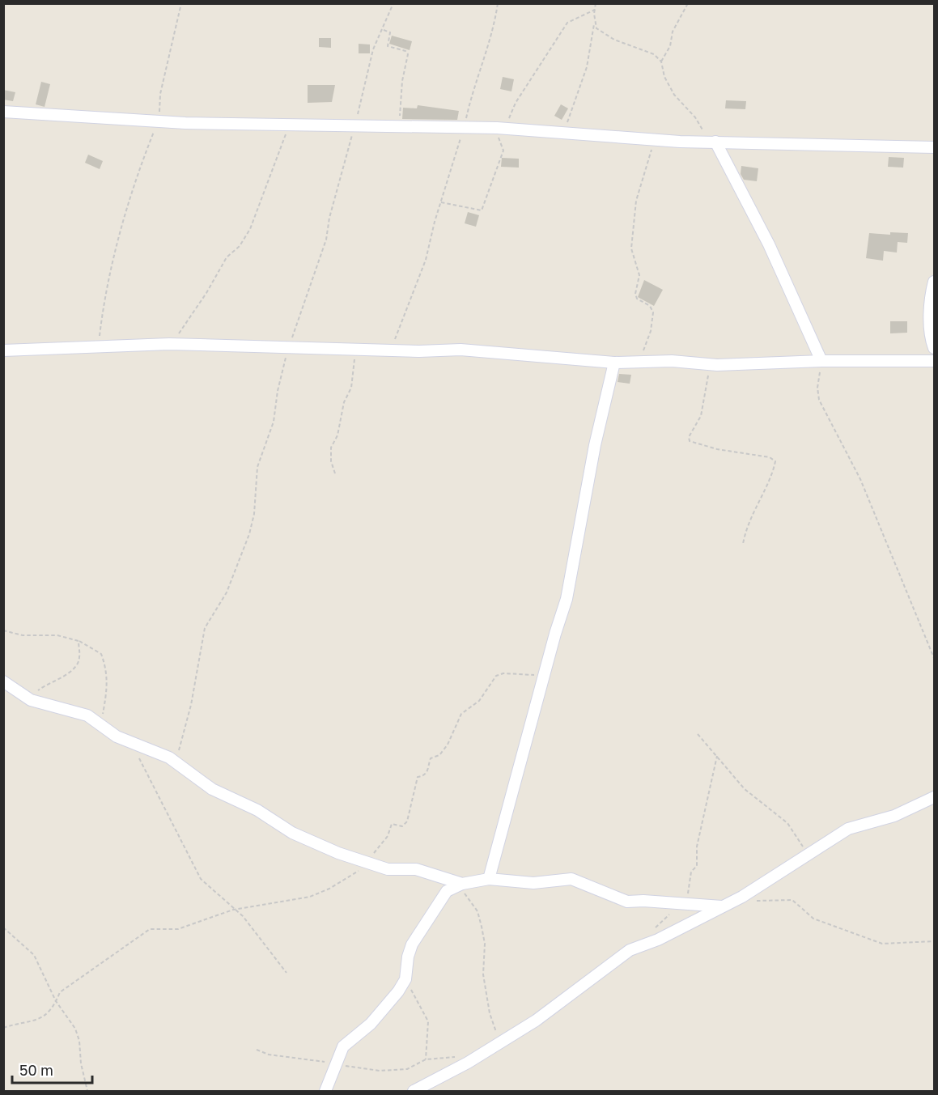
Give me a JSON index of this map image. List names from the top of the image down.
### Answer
{
  "scale_bar": "50 m"
}
